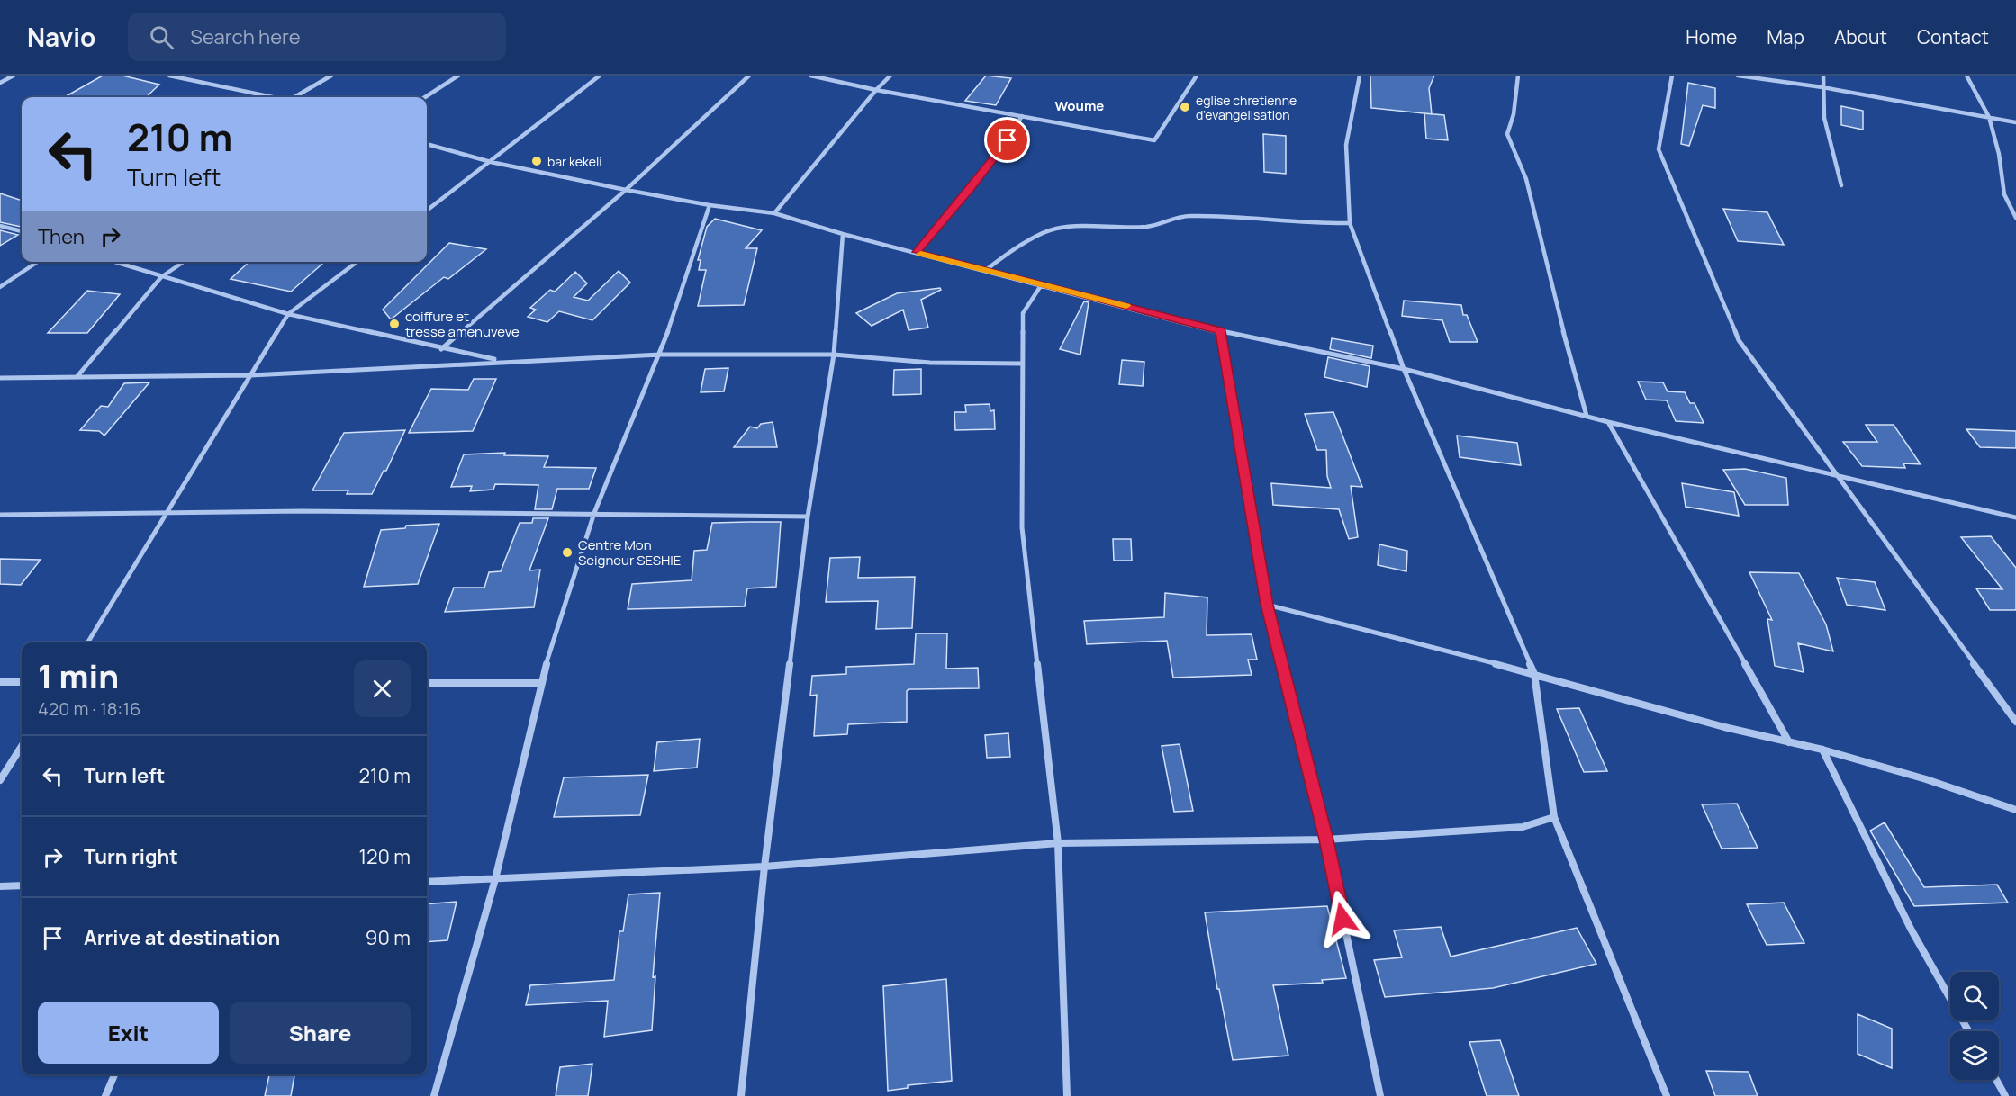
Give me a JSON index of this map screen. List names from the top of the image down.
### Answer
{
  "districts": ["Woume"],
  "places": [
    "eglise chretienne d'evangelisation",
    "bar kekeli",
    "coiffure et tresse amenuveve",
    "Centre Mon Seigneur SESHIE"
  ],
  "page": {
    "header": "Navio",
    "search": "Search here",
    "nav": [
      "Home",
      "Map",
      "About",
      "Contact"
    ],
    "turn": ["210 m", "Turn left"],
    "then": "Then",
    "heading": ["1 min", "420 m · 18:16"],
    "list": [
      {
        "name": "Turn left",
        "value": "210 m"
      },
      {
        "name": "Turn right",
        "value": "120 m"
      },
      {
        "name": "Arrive at destination",
        "value": "90 m"
      }
    ],
    "buttons": ["Exit", "Share"]
  }
}
